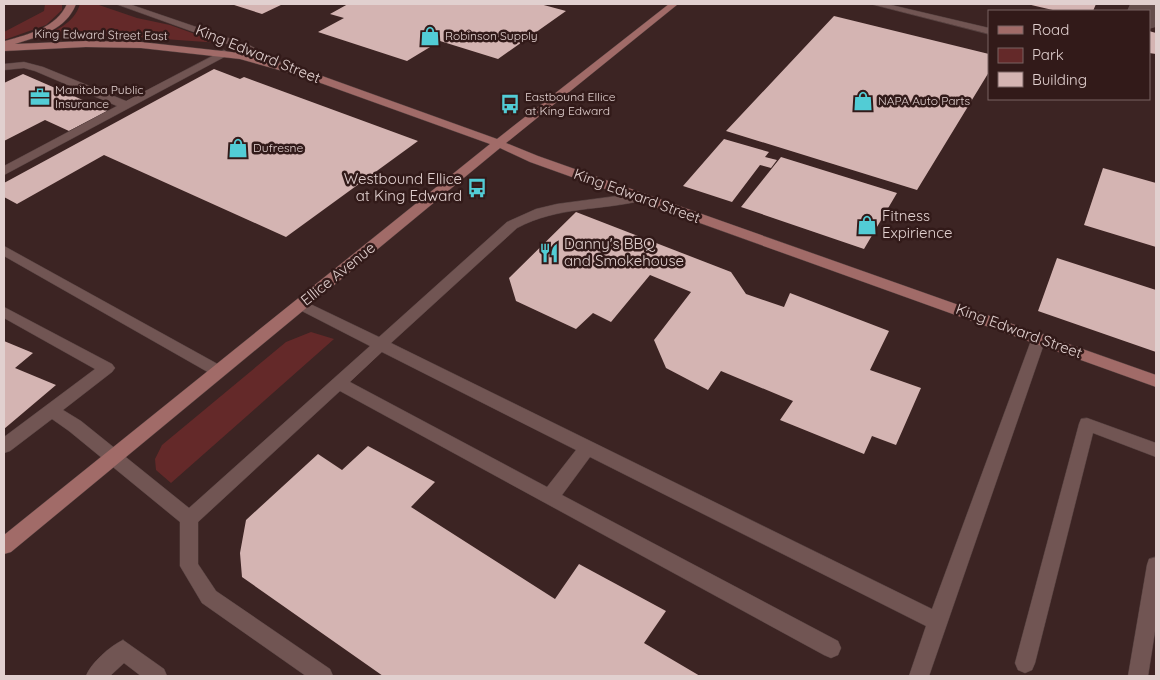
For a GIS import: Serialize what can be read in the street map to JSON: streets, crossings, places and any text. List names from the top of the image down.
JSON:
{
  "streets": {
    "main road": ["King Edward Street East", "King Edward Street", "Ellice Avenue"]
  },
  "crossings": [
    ["King Edward Street East", "King Edward Street"],
    ["King Edward Street", "Ellice Avenue"]
  ],
  "places": {
    "shop": [
      "Robinson Supply",
      "NAPA Auto Parts",
      "Dufresne",
      "Fitness Expirience"
    ],
    "office": ["Manitoba Public Insurance"],
    "bus stop": ["Eastbound Ellice at King Edward", "Westbound Ellice at King Edward"],
    "restaurant": ["Danny's BBQ and Smokehouse"]
  },
  "legend": ["Road", "Park", "Building"]
}
